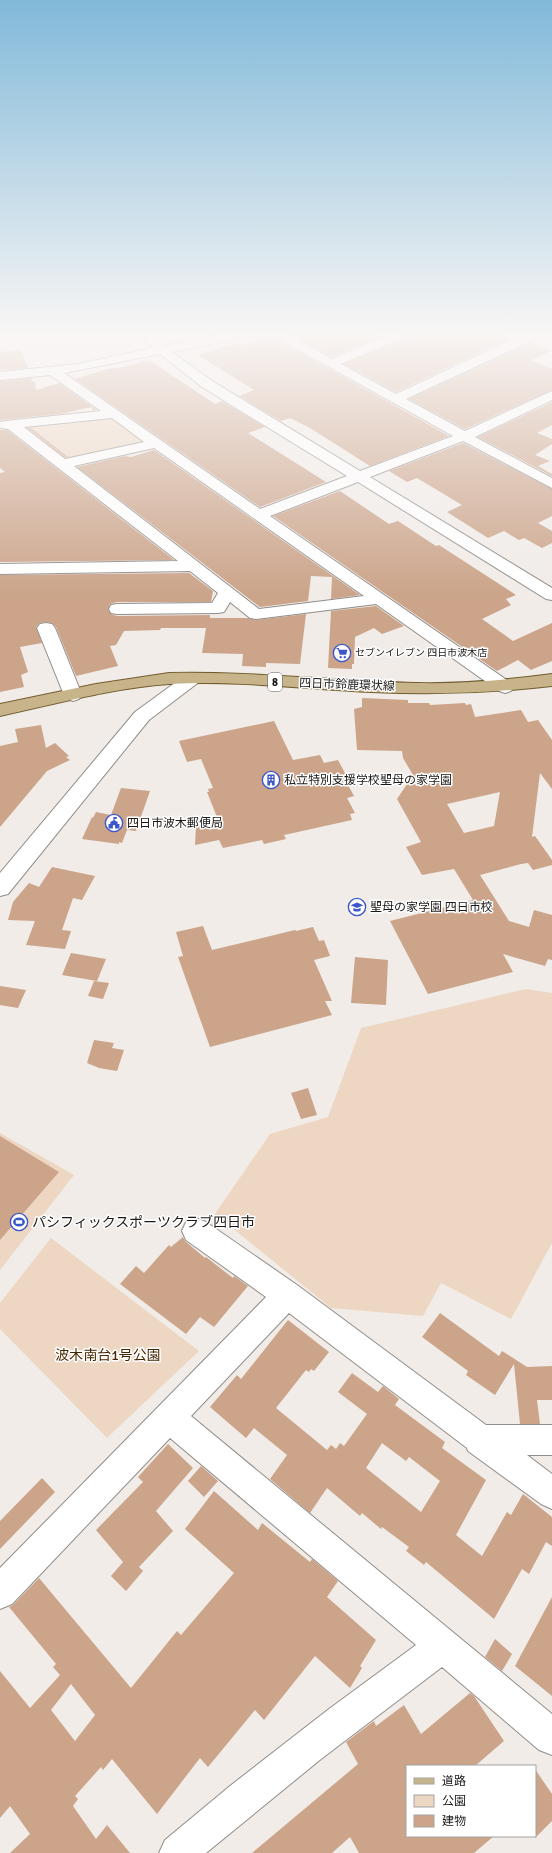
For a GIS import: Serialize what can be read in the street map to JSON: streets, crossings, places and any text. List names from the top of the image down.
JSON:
{
  "streets": {
    "main road": ["8", "四日市鈴鹿環状線"]
  },
  "parks": ["波木南台1号公園"],
  "places": {
    "supermarket": ["セブンイレブン 四日市波木店"],
    "building": ["私立特別支援学校聖母の家学園"],
    "public building": ["四日市波木郵便局"],
    "school or university": ["聖母の家学園 四日市校"],
    "sports": ["パシフィックスポーツクラブ四日市"]
  },
  "legend": ["道路", "公園", "建物"]
}
